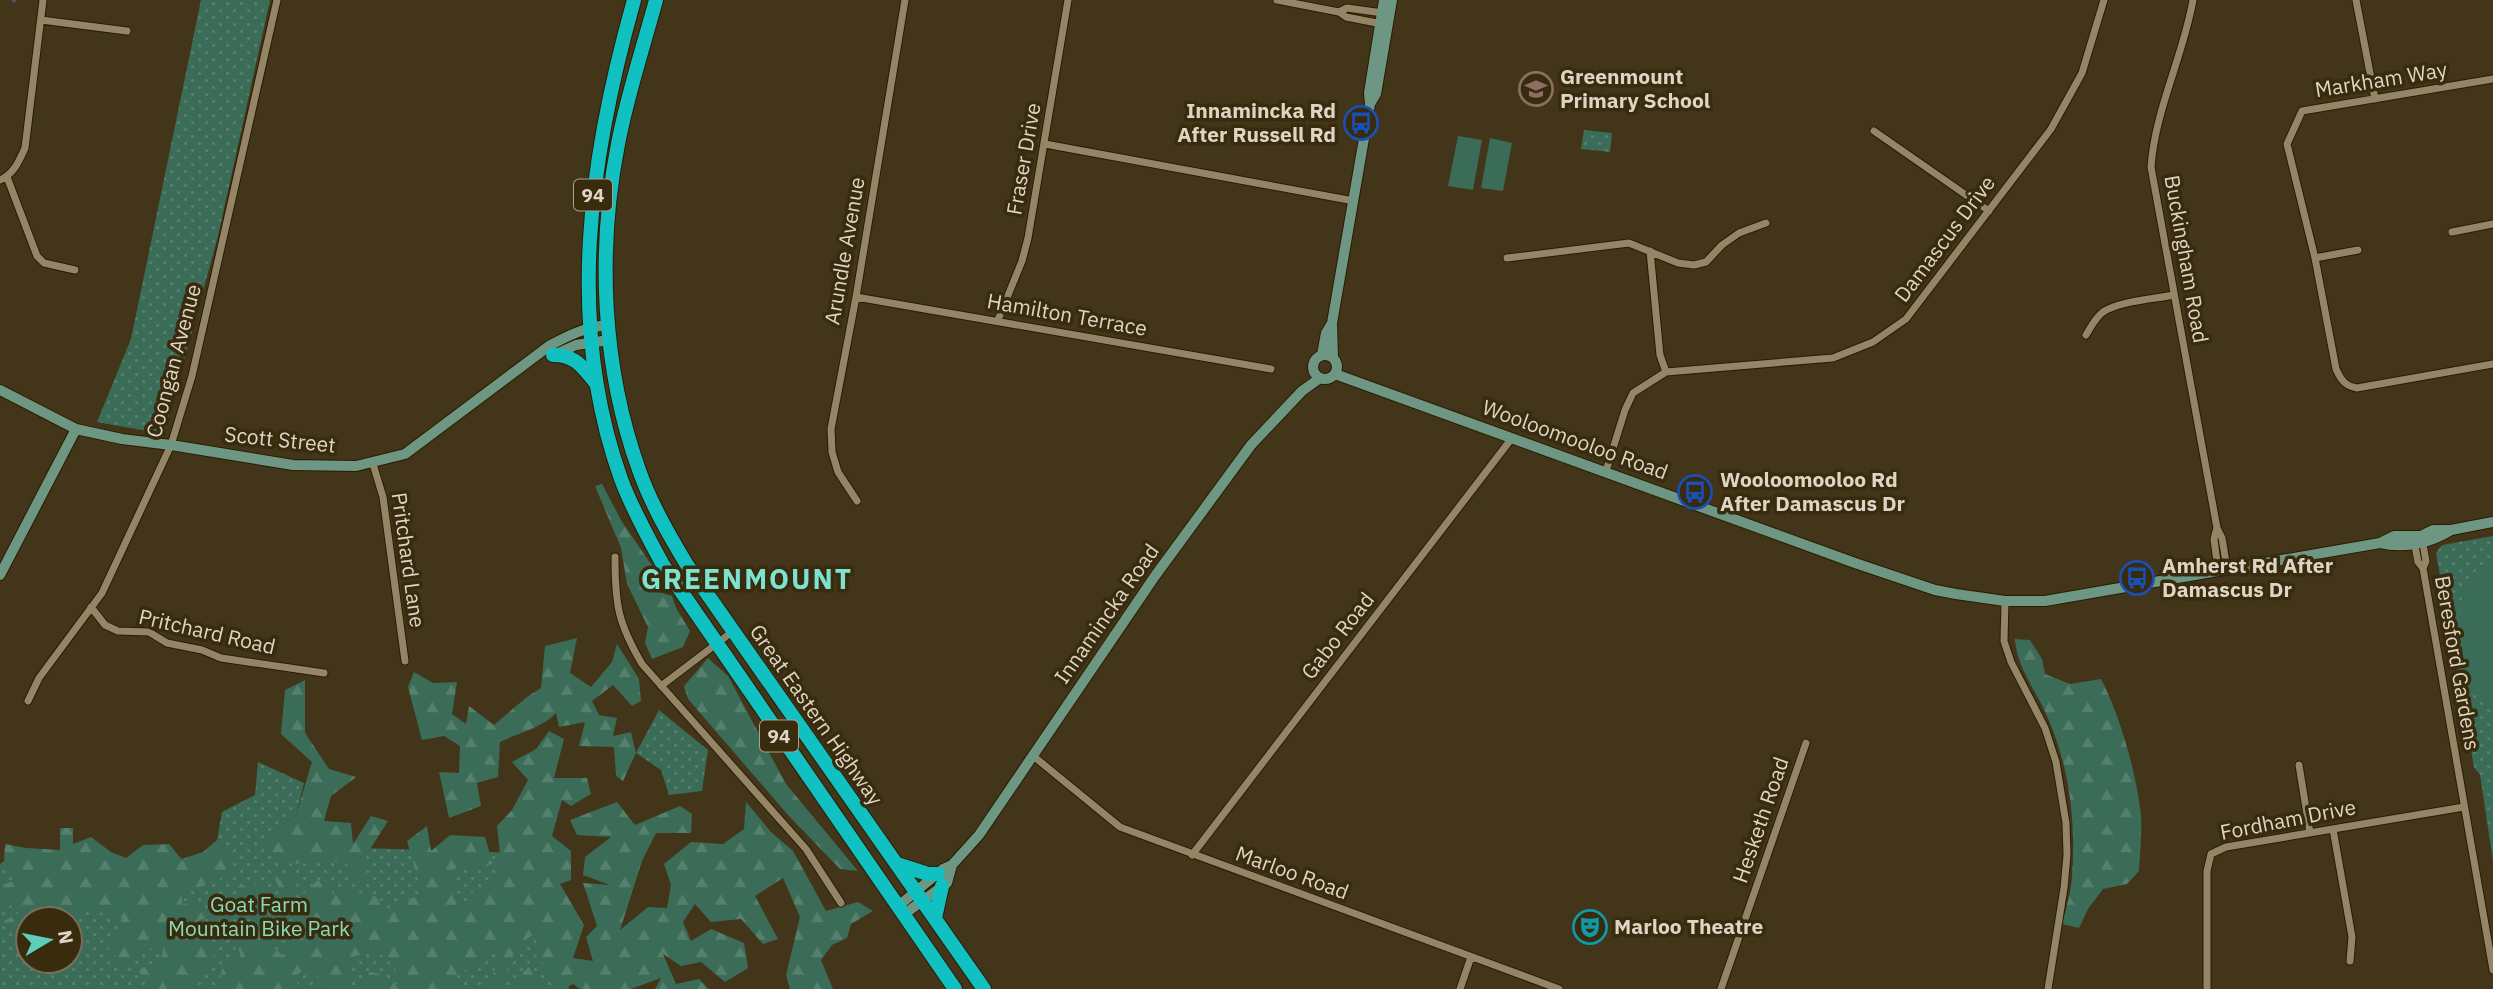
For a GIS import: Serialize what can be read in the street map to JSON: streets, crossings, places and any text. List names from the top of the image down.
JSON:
{
  "streets": {
    "highway": ["94", "Great Eastern Highway"],
    "main road": ["Scott Street", "Wooloomooloo Road", "Innamincka Road"],
    "street": [
      "Markham Way",
      "Fraser Drive",
      "Damascus Drive",
      "Arundle Avenue",
      "Buckingham Road",
      "Hamilton Terrace",
      "Coongan Avenue",
      "Pritchard Lane",
      "Pritchard Road",
      "Gabo Road",
      "Beresford Gardens",
      "Hesketh Road",
      "Fordham Drive",
      "Marloo Road"
    ]
  },
  "crossings": [
    ["Fraser Drive", "Hamilton Terrace"],
    ["Damascus Drive", "Wooloomooloo Road"],
    ["Arundle Avenue", "Hamilton Terrace"],
    ["Buckingham Road", "Wooloomooloo Road"],
    ["Coongan Avenue", "Scott Street"],
    ["Coongan Avenue", "Pritchard Road"],
    ["Scott Street", "Pritchard Lane"],
    ["Scott Street", "Great Eastern Highway"],
    ["Wooloomooloo Road", "Innamincka Road"],
    ["Wooloomooloo Road", "Gabo Road"],
    ["Wooloomooloo Road", "Beresford Gardens"],
    ["Innamincka Road", "Marloo Road"],
    ["Gabo Road", "Marloo Road"],
    ["Beresford Gardens", "Fordham Drive"]
  ],
  "districts": ["GREENMOUNT"],
  "parks": ["Goat Farm Mountain Bike Park"],
  "places": {
    "school or university": ["Greenmount Primary School"],
    "bus stop": ["Innamincka Rd After Russell Rd", "Wooloomooloo Rd After Damascus Dr", "Amherst Rd After Damascus Dr"],
    "theatre": ["Marloo Theatre"]
  },
  "north": "right"
}
